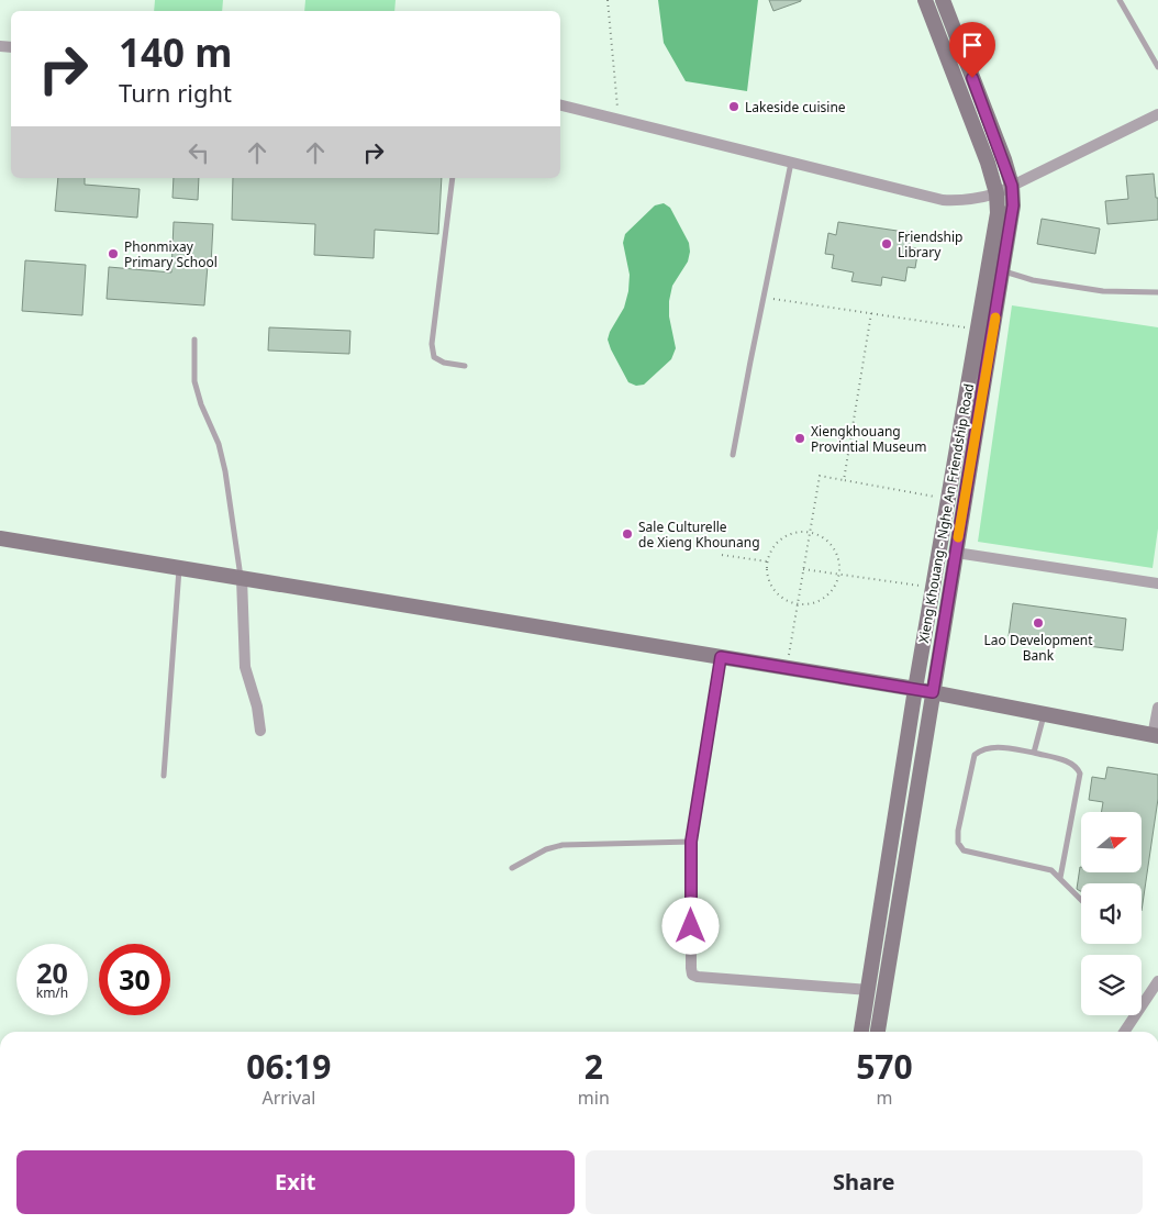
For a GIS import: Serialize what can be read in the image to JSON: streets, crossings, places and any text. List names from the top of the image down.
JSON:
{
  "streets": {
    "street": ["Xieng Khouang - Nghe An Friendship Road"]
  },
  "places": [
    "Lakeside cuisine",
    "Friendship Library",
    "Phonmixay Primary School",
    "Xiengkhouang Provintial Museum",
    "Sale Culturelle de Xieng Khounang",
    "Lao Development Bank"
  ],
  "north": "right",
  "page": {
    "turn": ["140 m", "Turn right"],
    "speed": "20 km/h",
    "limit": "30",
    "eta": [
      "06:19",
      "Arrival",
      "2",
      "min",
      "570",
      "m"
    ],
    "buttons": ["Exit", "Share"]
  }
}
